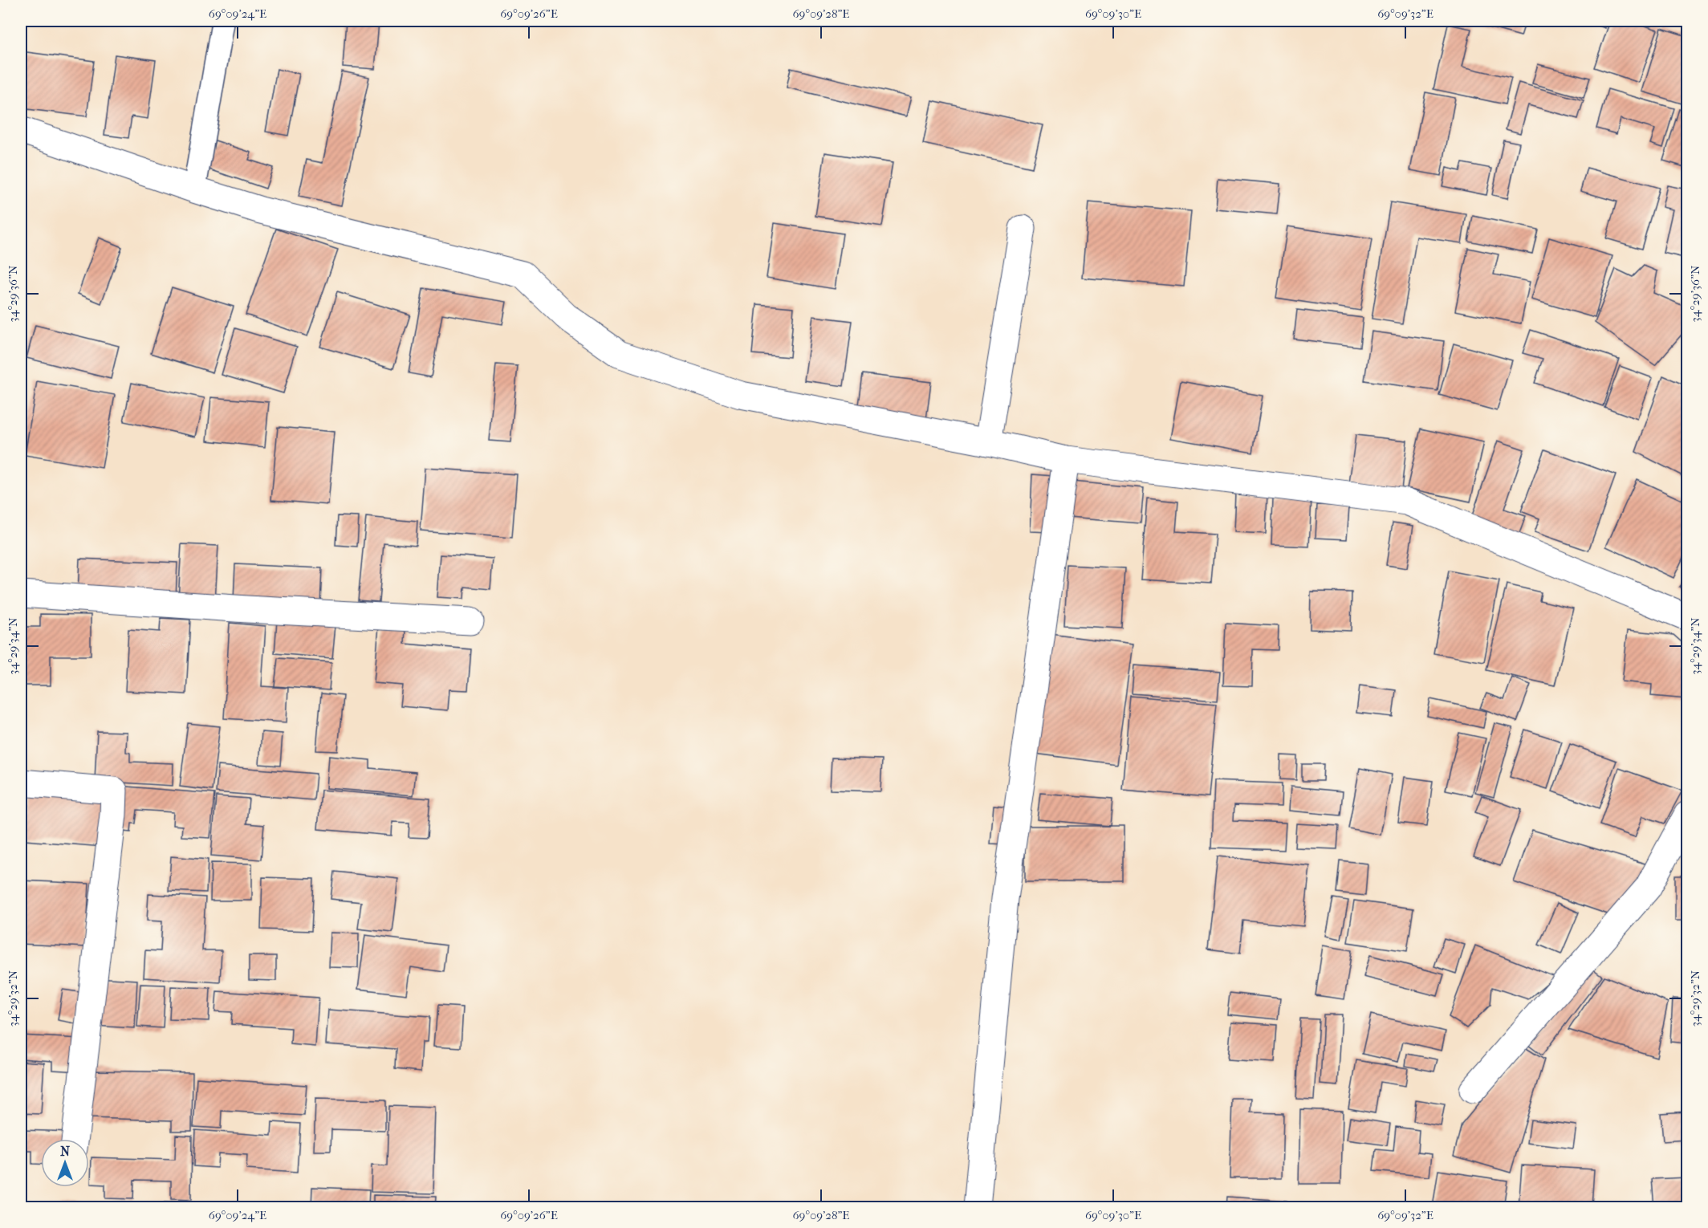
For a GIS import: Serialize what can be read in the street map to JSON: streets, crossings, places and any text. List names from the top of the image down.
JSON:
{
  "north": "top",
  "coordinates": [
    "69°09'24\"E",
    "69°09'26\"E",
    "69°09'28\"E",
    "69°09'30\"E",
    "69°09'32\"E",
    "34°29'36\"N",
    "34°29'34\"N",
    "34°29'32\"N"
  ]
}
